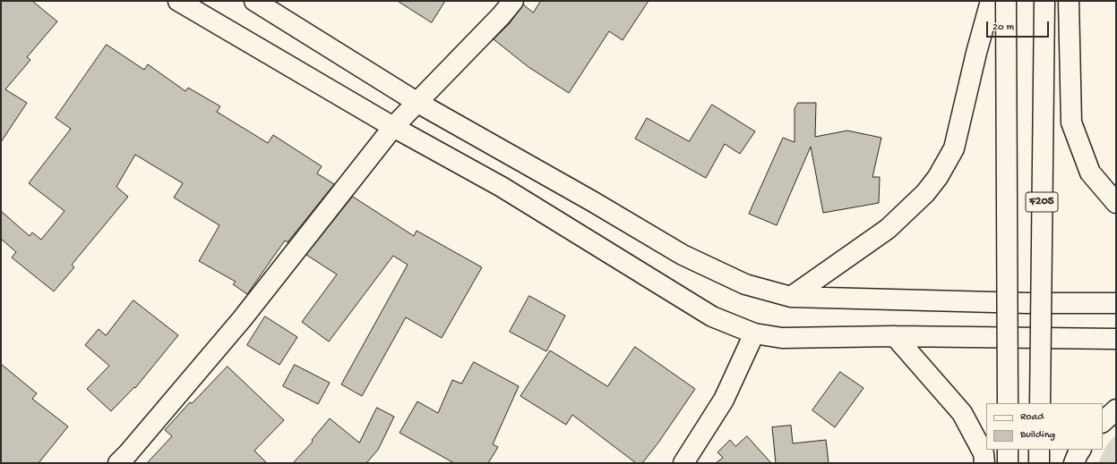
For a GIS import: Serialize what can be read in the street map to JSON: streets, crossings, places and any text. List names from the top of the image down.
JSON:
{
  "streets": {
    "main road": ["F205"]
  },
  "legend": ["Road", "Building"],
  "scale_bar": "20 m"
}
